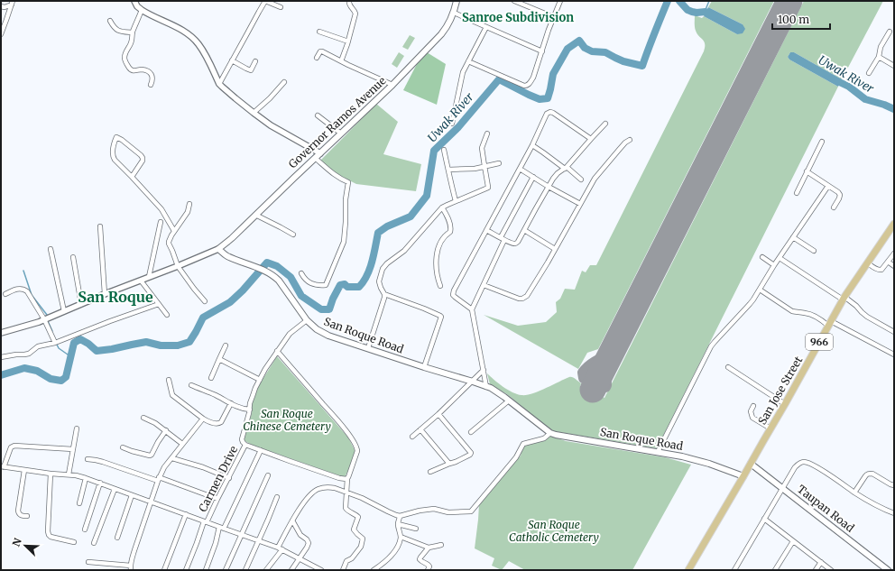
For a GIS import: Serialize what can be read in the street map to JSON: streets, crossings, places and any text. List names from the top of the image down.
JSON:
{
  "streets": {
    "main road": [
      "Governor Ramos Avenue",
      "San Roque Road",
      "966",
      "San Jose Street",
      "Taupan Road"
    ],
    "street": ["Carmen Drive"]
  },
  "crossings": [
    ["Governor Ramos Avenue", "San Roque Road"],
    ["San Roque Road", "San Jose Street"],
    ["San Jose Street", "Taupan Road"]
  ],
  "districts": ["Sanroe Subdivision", "San Roque"],
  "water": ["Uwak River"],
  "parks": ["San Roque Chinese Cemetery", "San Roque Catholic Cemetery"],
  "scale_bar": "100 m",
  "north": "top left"
}
